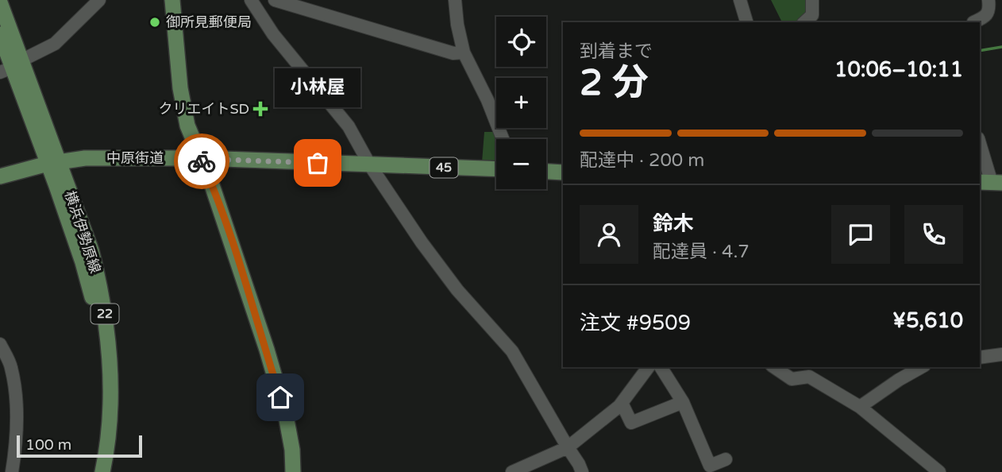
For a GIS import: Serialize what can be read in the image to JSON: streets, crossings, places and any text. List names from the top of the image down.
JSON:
{
  "streets": {
    "main road": [
      "中原街道",
      "45",
      "横浜伊勢原線",
      "22"
    ]
  },
  "crossings": [
    ["中原街道", "横浜伊勢原線"]
  ],
  "places": {
    "other": ["御所見郵便局", "小林屋"],
    "health": ["クリエイトSD"]
  },
  "scale_bar": "100 m",
  "page": {
    "map_buttons": ["+", "−"],
    "heading": ["2 分", "到着まで", "10:06–10:11"],
    "panel": [
      "鈴木",
      "配達員 · 4.7",
      "注文 #9509",
      "¥5,610"
    ],
    "bubble": "小林屋",
    "bar": "配達中 · 200 m",
    "scale": "100 m"
  }
}
